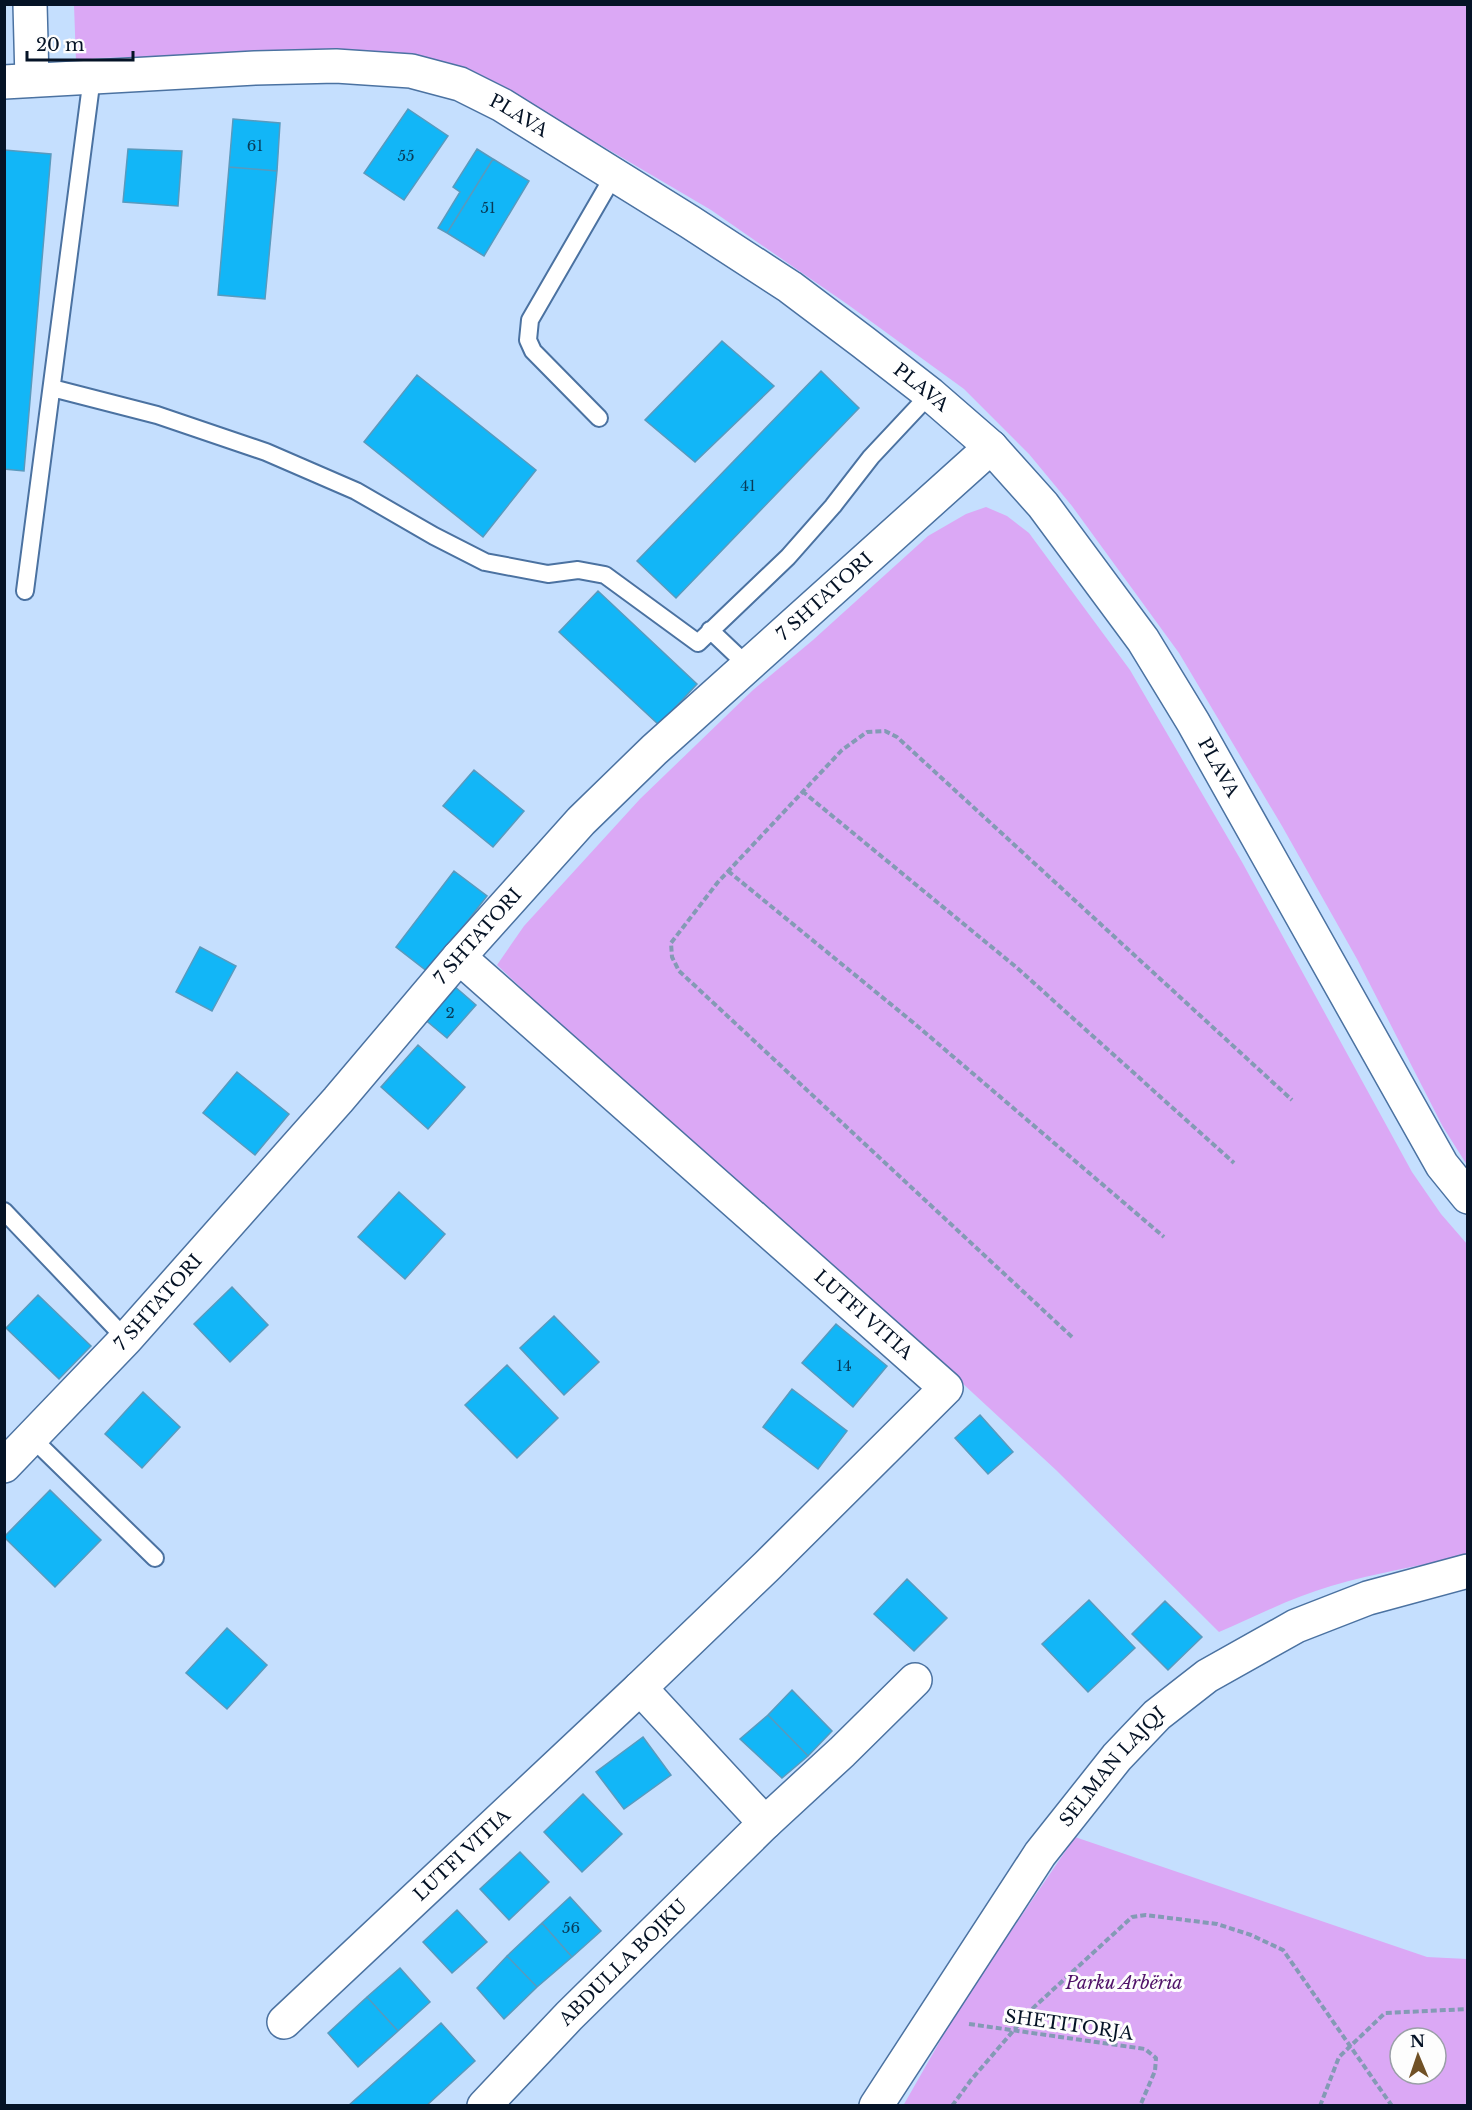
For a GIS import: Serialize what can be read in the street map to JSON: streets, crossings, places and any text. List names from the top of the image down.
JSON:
{
  "streets": {
    "street": [
      "PLAVA",
      "7 SHTATORI",
      "LUTFI VITIA",
      "SELMAN LAJQI",
      "ABDULLA BOJKU"
    ],
    "path": ["SHETITORJA"]
  },
  "crossings": [
    ["PLAVA", "7 SHTATORI"],
    ["7 SHTATORI", "LUTFI VITIA"]
  ],
  "parks": ["Parku Arbëria"],
  "house_numbers": [
    "61",
    "55",
    "51",
    "41",
    "2",
    "14",
    "56"
  ],
  "scale_bar": "20 m",
  "north": "top"
}
